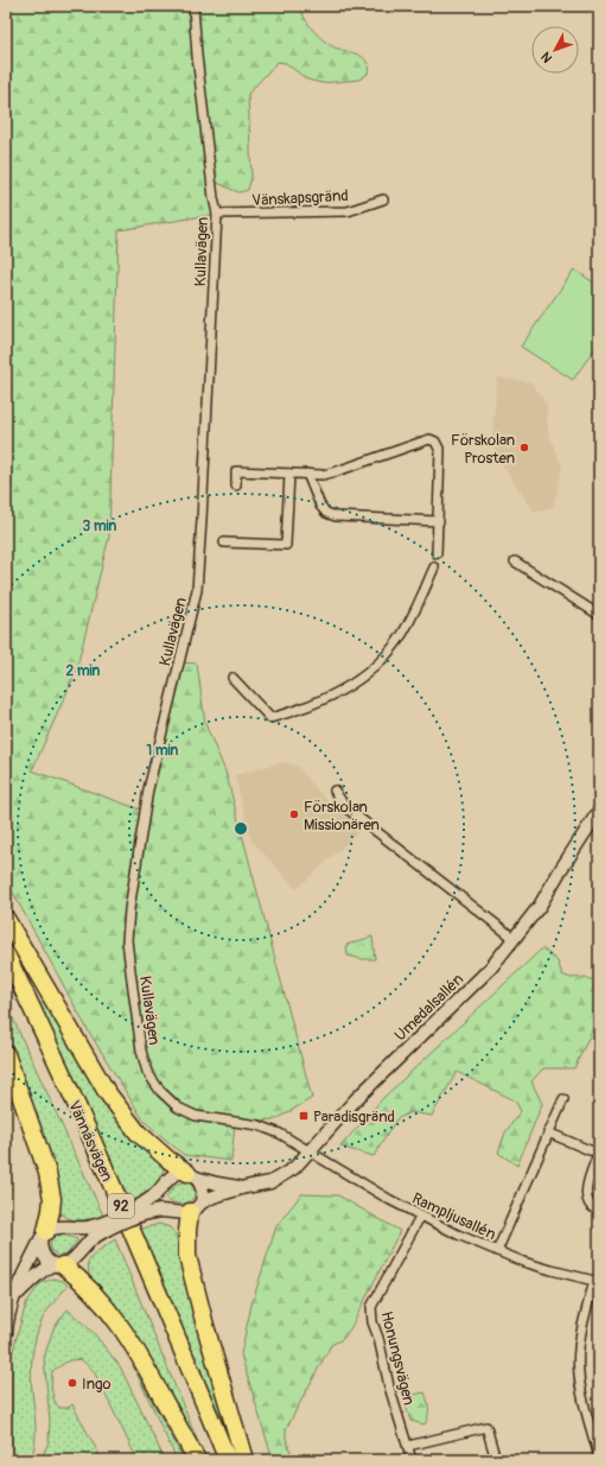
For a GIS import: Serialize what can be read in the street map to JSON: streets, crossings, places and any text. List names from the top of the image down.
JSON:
{
  "streets": {
    "highway": ["Vännäsvägen", "92"],
    "street": [
      "Vänskapsgränd",
      "Kullavägen",
      "Umedalsallén",
      "Rampljusallén",
      "Honungsvägen"
    ]
  },
  "crossings": [
    ["Vänskapsgränd", "Kullavägen"],
    ["Kullavägen", "Umedalsallén"],
    ["Kullavägen", "Rampljusallén"],
    ["Umedalsallén", "Rampljusallén"],
    ["Rampljusallén", "Honungsvägen"]
  ],
  "places": {
    "other": ["Förskolan Prosten", "Förskolan Missionären", "Ingo"],
    "transit": ["Paradisgränd"]
  },
  "north": "bottom left",
  "rings": ["3 min", "2 min", "1 min"]
}
